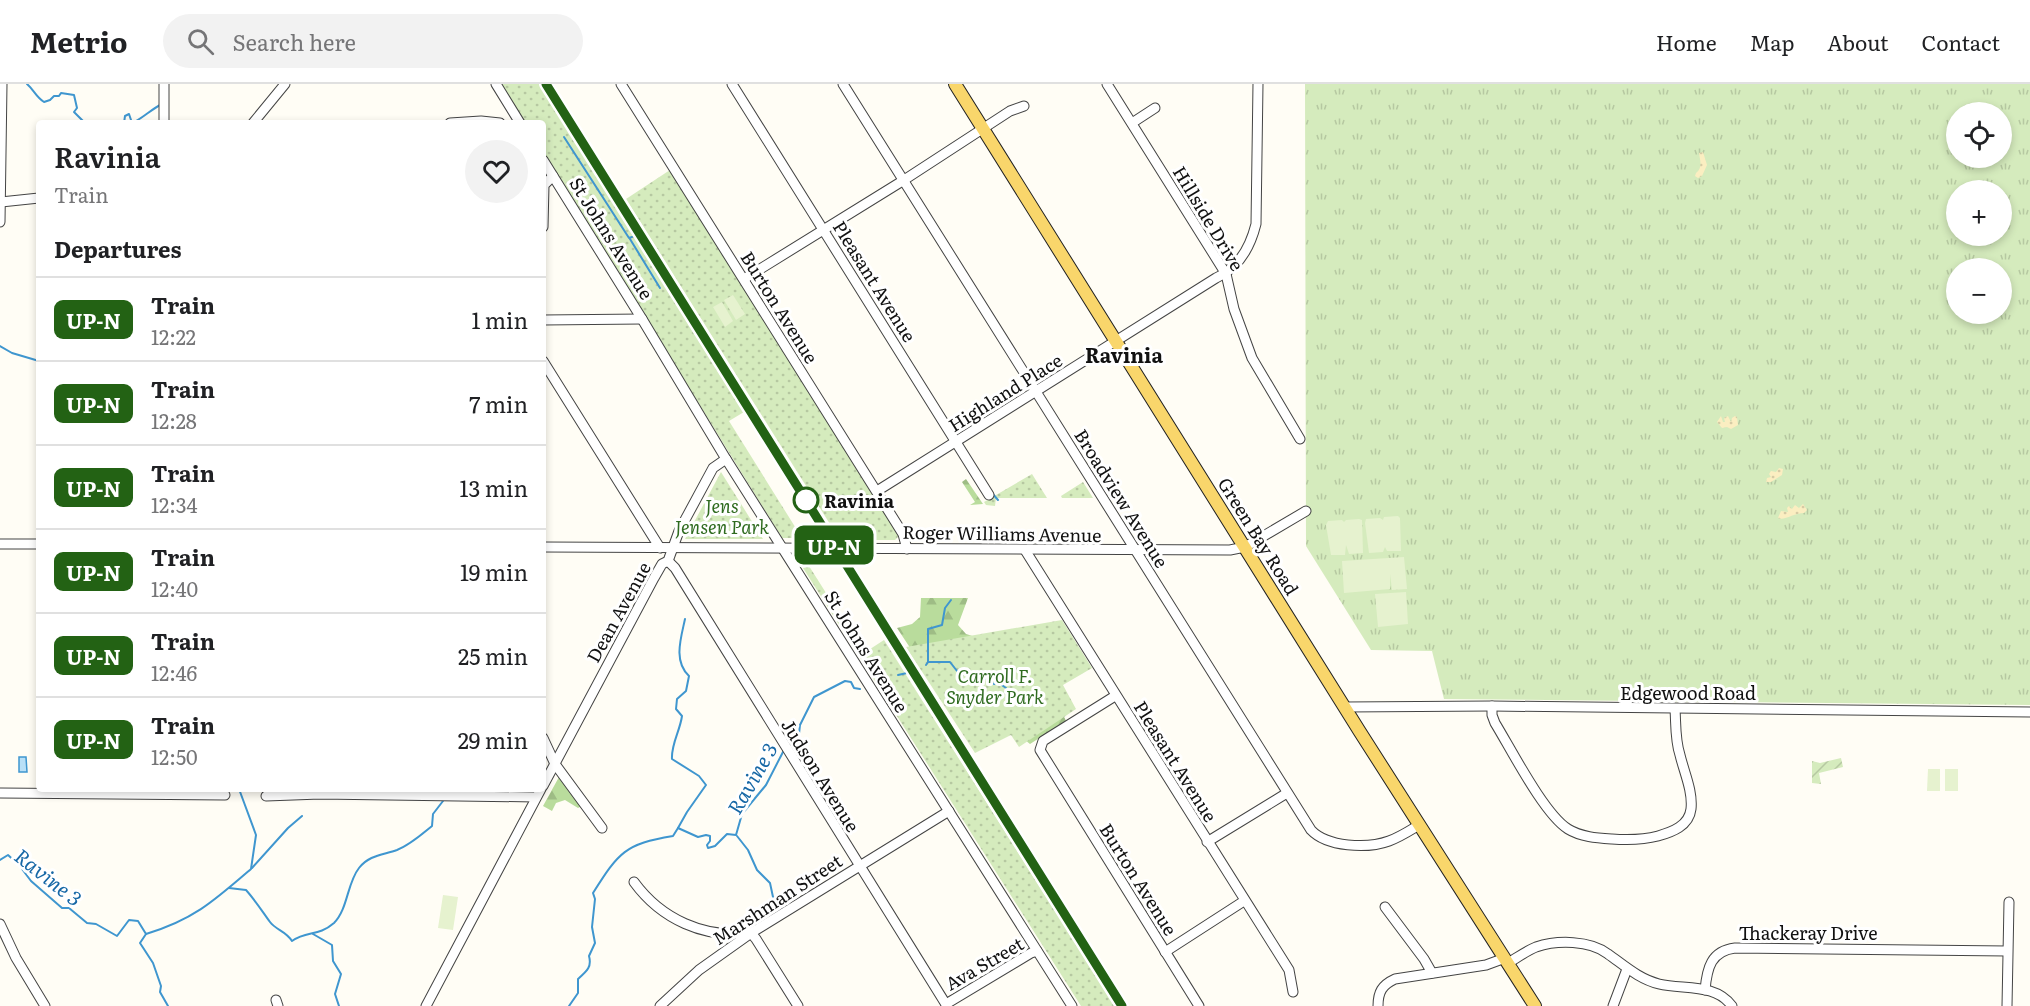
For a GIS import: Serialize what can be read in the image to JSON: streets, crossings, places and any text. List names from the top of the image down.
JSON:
{
  "streets": {
    "main road": ["Green Bay Road"],
    "street": [
      "Hillside Drive",
      "St Johns Avenue",
      "Pleasant Avenue",
      "Burton Avenue",
      "Highland Place",
      "Broadview Avenue",
      "Roger Williams Avenue",
      "Dean Avenue",
      "Edgewood Road",
      "Judson Avenue",
      "Marshman Street",
      "Thackeray Drive",
      "Ava Street"
    ]
  },
  "crossings": [
    ["Hillside Drive", "Highland Place"],
    ["St Johns Avenue", "Roger Williams Avenue"],
    ["St Johns Avenue", "Dean Avenue"],
    ["St Johns Avenue", "Marshman Street"],
    ["St Johns Avenue", "Ava Street"],
    ["Pleasant Avenue", "Burton Avenue"],
    ["Pleasant Avenue", "Highland Place"],
    ["Pleasant Avenue", "Roger Williams Avenue"],
    ["Burton Avenue", "Highland Place"],
    ["Burton Avenue", "Roger Williams Avenue"],
    ["Highland Place", "Broadview Avenue"],
    ["Highland Place", "Green Bay Road"],
    ["Broadview Avenue", "Roger Williams Avenue"],
    ["Broadview Avenue", "Green Bay Road"],
    ["Roger Williams Avenue", "Green Bay Road"],
    ["Roger Williams Avenue", "Dean Avenue"],
    ["Green Bay Road", "Edgewood Road"],
    ["Dean Avenue", "Judson Avenue"],
    ["Judson Avenue", "Marshman Street"],
    ["Judson Avenue", "Ava Street"]
  ],
  "districts": ["Ravinia"],
  "water": ["Ravine 3"],
  "parks": ["Jens Jensen Park", "Carroll F. Snyder Park"],
  "places": ["Ravinia"],
  "page": {
    "header": "Metrio",
    "search": "Search here",
    "nav": [
      "Home",
      "Map",
      "About",
      "Contact"
    ],
    "on_map": "UP-N",
    "map_buttons": ["+", "−"],
    "heading": [
      ["Ravinia", "Train"],
      "Departures"
    ],
    "list": [
      {
        "mark": "UP-N",
        "name": "Train",
        "note": "12:22",
        "value": "1 min"
      },
      {
        "mark": "UP-N",
        "name": "Train",
        "note": "12:28",
        "value": "7 min"
      },
      {
        "mark": "UP-N",
        "name": "Train",
        "note": "12:34",
        "value": "13 min"
      },
      {
        "mark": "UP-N",
        "name": "Train",
        "note": "12:40",
        "value": "19 min"
      },
      {
        "mark": "UP-N",
        "name": "Train",
        "note": "12:46",
        "value": "25 min"
      },
      {
        "mark": "UP-N",
        "name": "Train",
        "note": "12:50",
        "value": "29 min"
      }
    ]
  }
}
